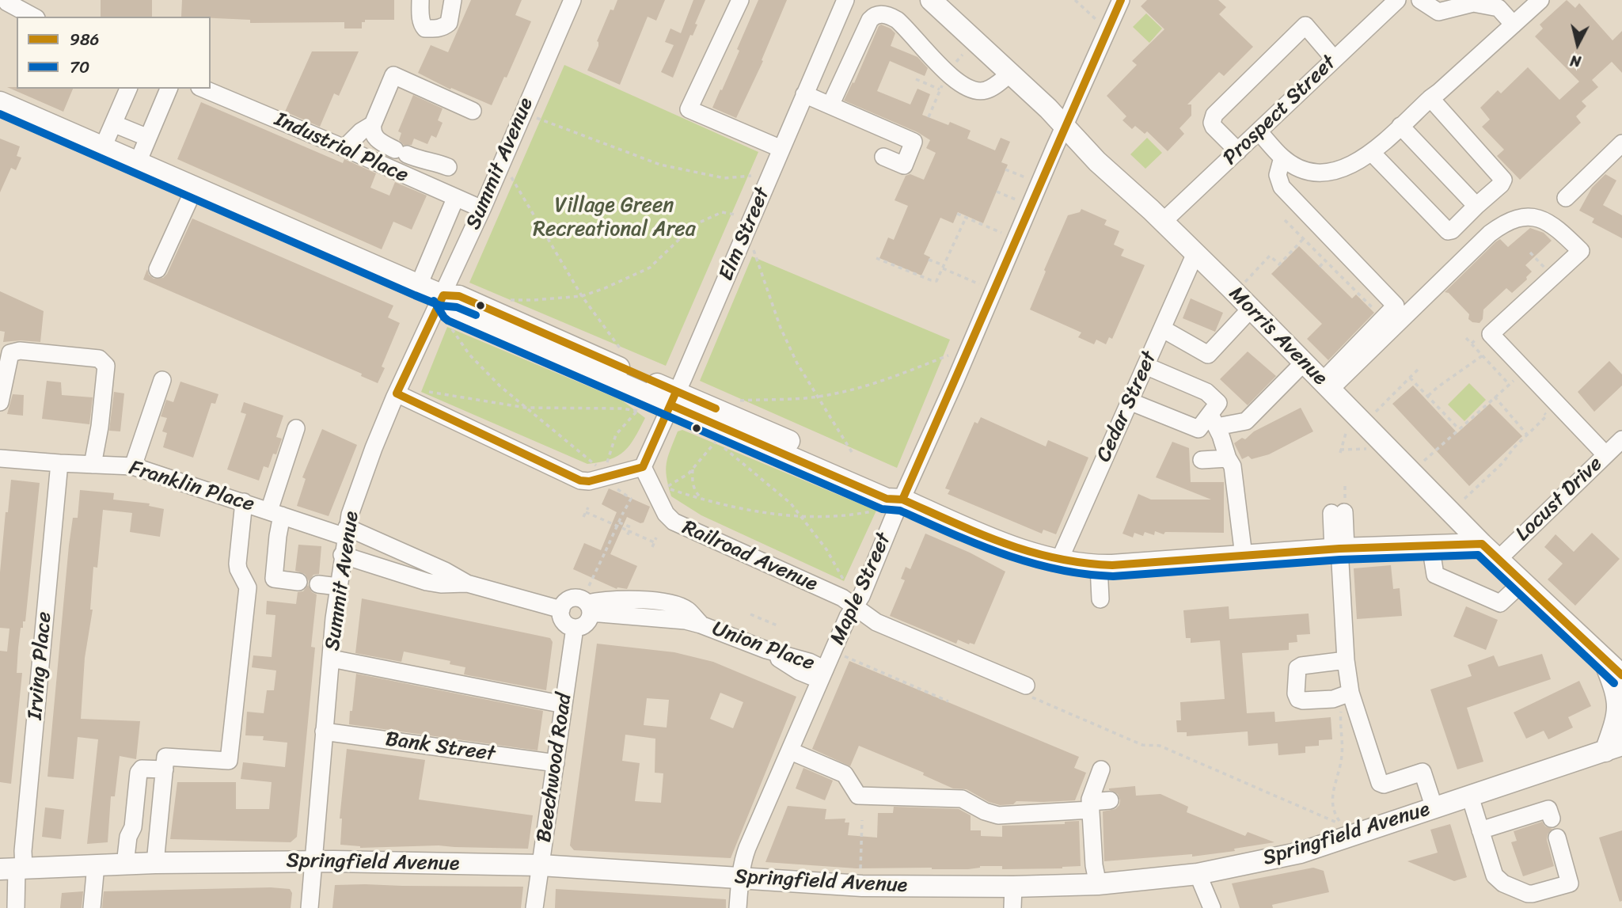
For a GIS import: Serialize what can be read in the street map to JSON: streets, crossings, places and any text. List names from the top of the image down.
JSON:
{
  "streets": {
    "main road": ["Morris Avenue", "Springfield Avenue"],
    "street": [
      "Prospect Street",
      "Industrial Place",
      "Summit Avenue",
      "Elm Street",
      "Cedar Street",
      "Franklin Place",
      "Locust Drive",
      "Railroad Avenue",
      "Maple Street",
      "Union Place",
      "Irving Place",
      "Bank Street",
      "Beechwood Road"
    ]
  },
  "crossings": [
    ["Prospect Street", "Morris Avenue"],
    ["Industrial Place", "Summit Avenue"],
    ["Summit Avenue", "Franklin Place"],
    ["Summit Avenue", "Bank Street"],
    ["Summit Avenue", "Springfield Avenue"],
    ["Elm Street", "Railroad Avenue"],
    ["Morris Avenue", "Cedar Street"],
    ["Morris Avenue", "Locust Drive"],
    ["Morris Avenue", "Maple Street"],
    ["Franklin Place", "Irving Place"],
    ["Railroad Avenue", "Maple Street"],
    ["Maple Street", "Union Place"],
    ["Maple Street", "Springfield Avenue"],
    ["Union Place", "Beechwood Road"],
    ["Irving Place", "Springfield Avenue"],
    ["Bank Street", "Beechwood Road"],
    ["Beechwood Road", "Springfield Avenue"]
  ],
  "parks": ["Village Green Recreational Area"],
  "lines": ["transit line 986", "transit line 70"],
  "legend": ["986", "70"],
  "north": "bottom"
}
